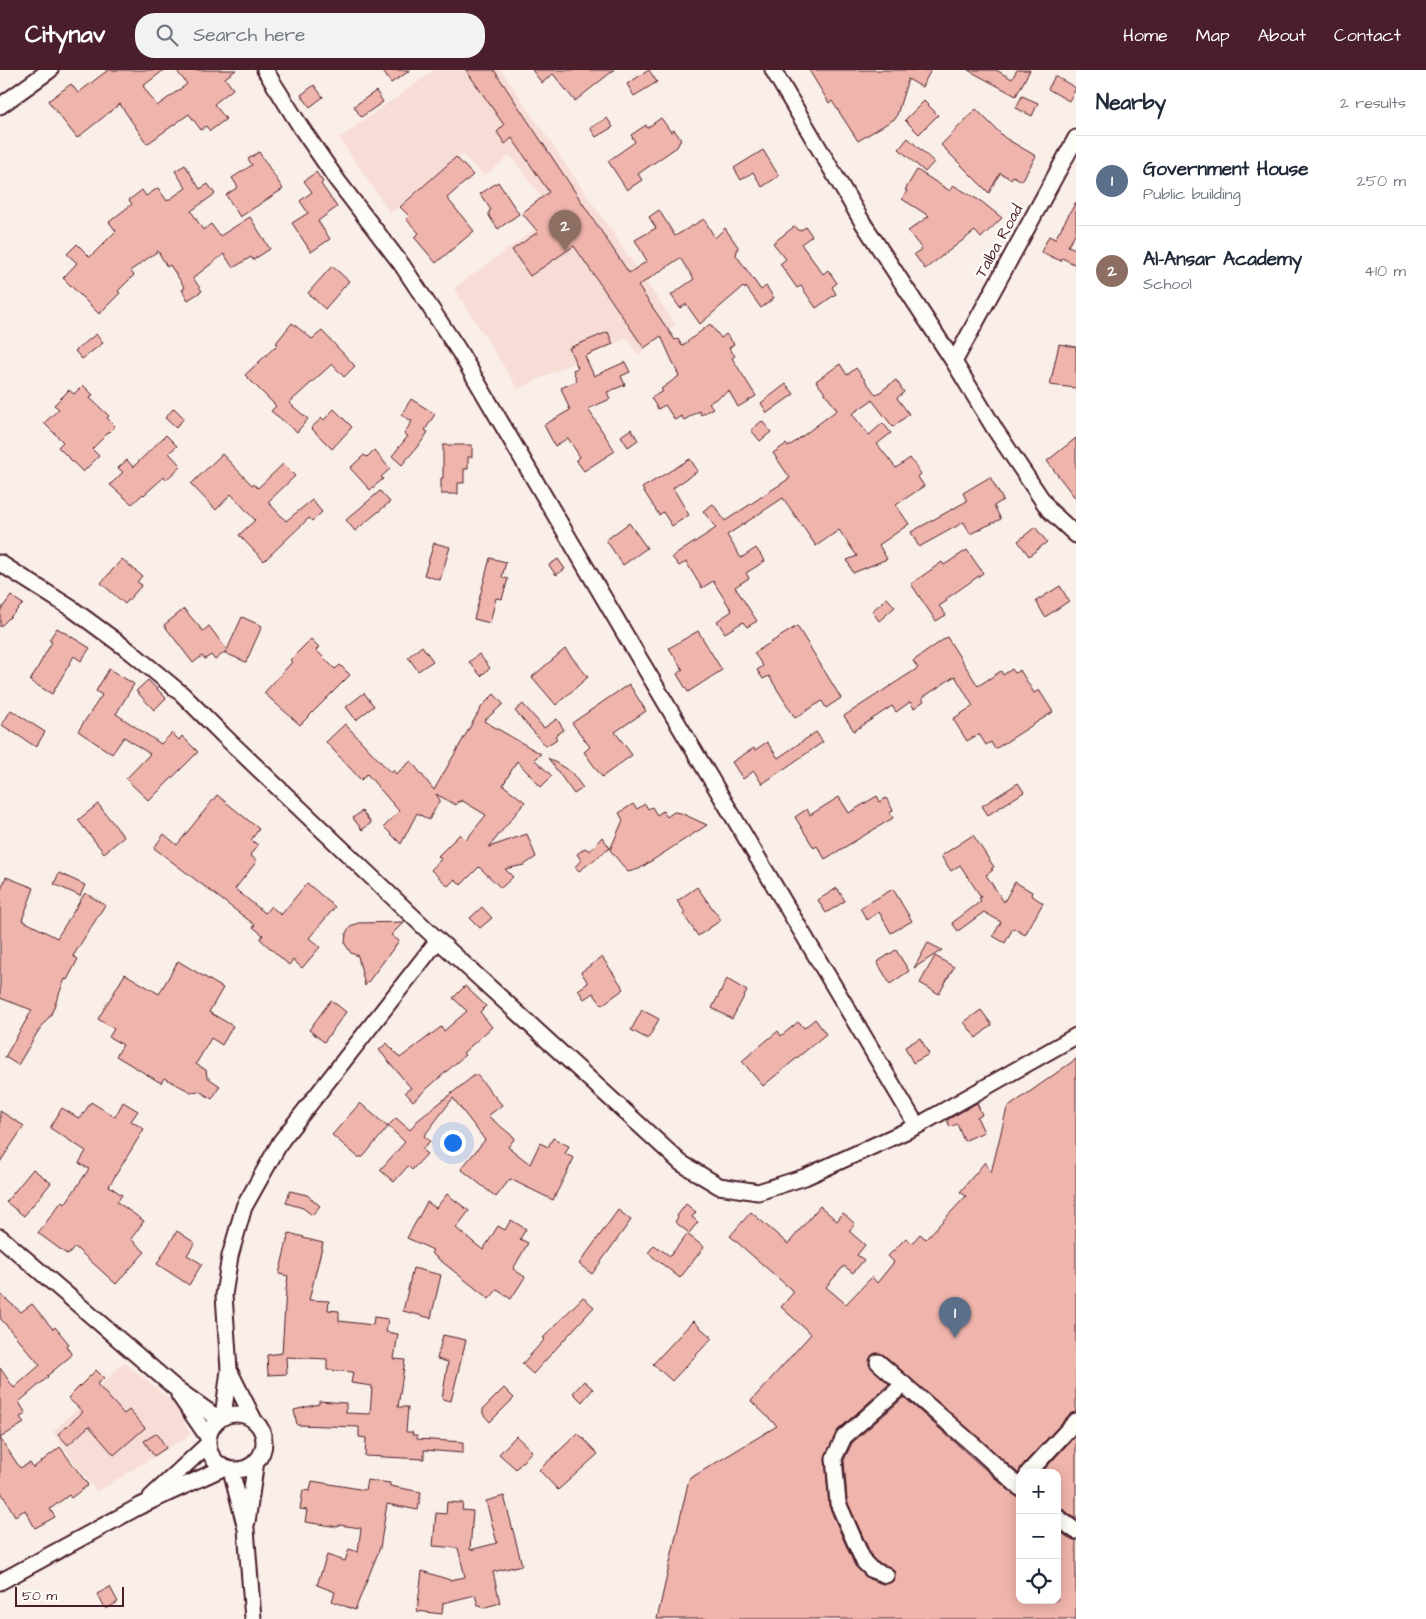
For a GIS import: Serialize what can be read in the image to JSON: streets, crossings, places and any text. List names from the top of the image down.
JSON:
{
  "streets": {
    "street": ["Talba Road"]
  },
  "scale_bar": "50 m",
  "page": {
    "header": "Citynav",
    "search": "Search here",
    "nav": [
      "Home",
      "Map",
      "About",
      "Contact"
    ],
    "heading": ["Nearby", "2 results"],
    "list": [
      {
        "mark": "1",
        "name": "Government House",
        "note": "Public building",
        "value": "250 m"
      },
      {
        "mark": "2",
        "name": "Al-Ansar Academy",
        "note": "School",
        "value": "410 m"
      }
    ],
    "pins": ["2", "1"],
    "map_buttons": ["+", "−"],
    "scale": "50 m"
  }
}
